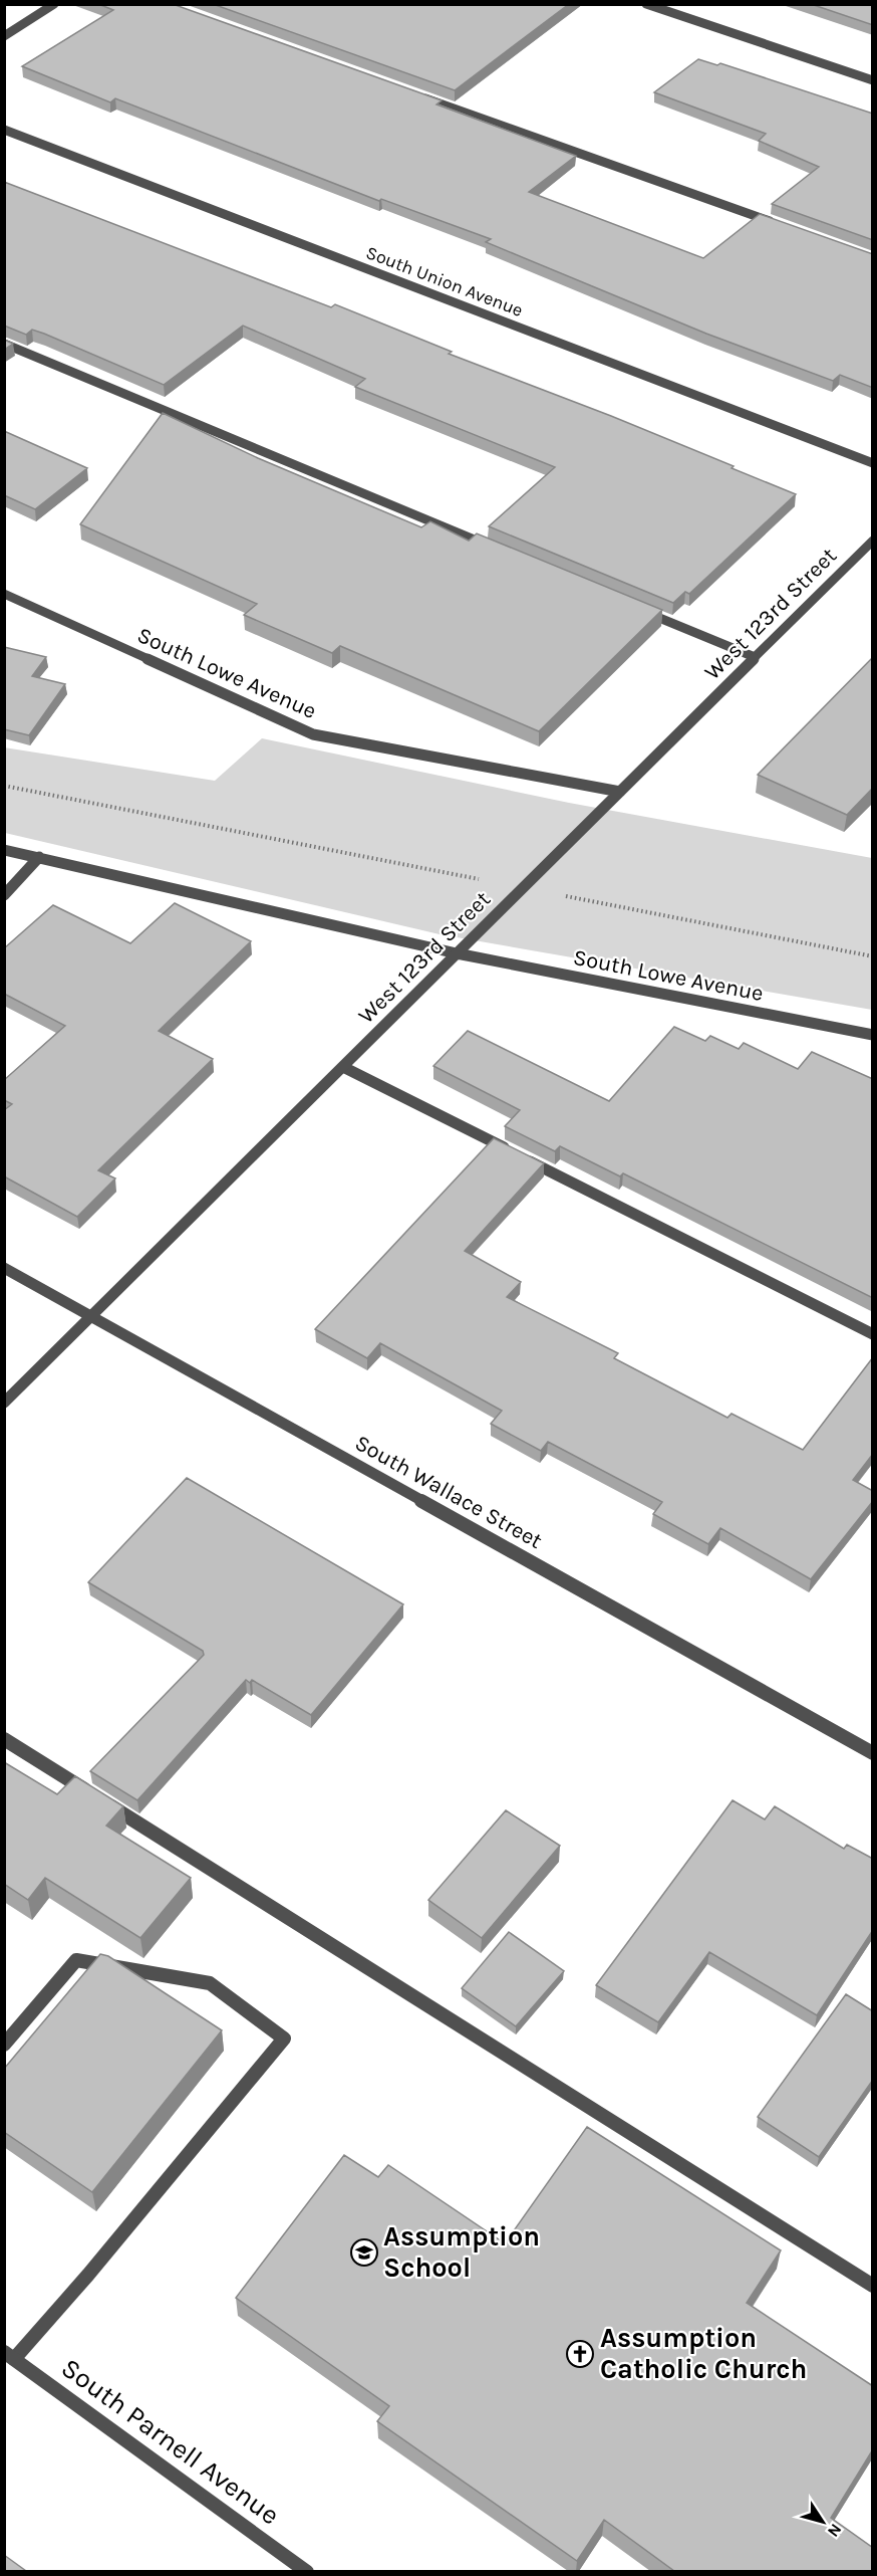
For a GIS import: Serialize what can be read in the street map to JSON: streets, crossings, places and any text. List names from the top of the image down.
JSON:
{
  "streets": {
    "street": [
      "South Union Avenue",
      "West 123rd Street",
      "South Lowe Avenue",
      "South Wallace Street",
      "South Parnell Avenue"
    ]
  },
  "crossings": [
    ["West 123rd Street", "South Lowe Avenue"],
    ["West 123rd Street", "South Wallace Street"]
  ],
  "places": {
    "school or university": ["Assumption School"],
    "church": ["Assumption Catholic Church"]
  },
  "north": "bottom right"
}
